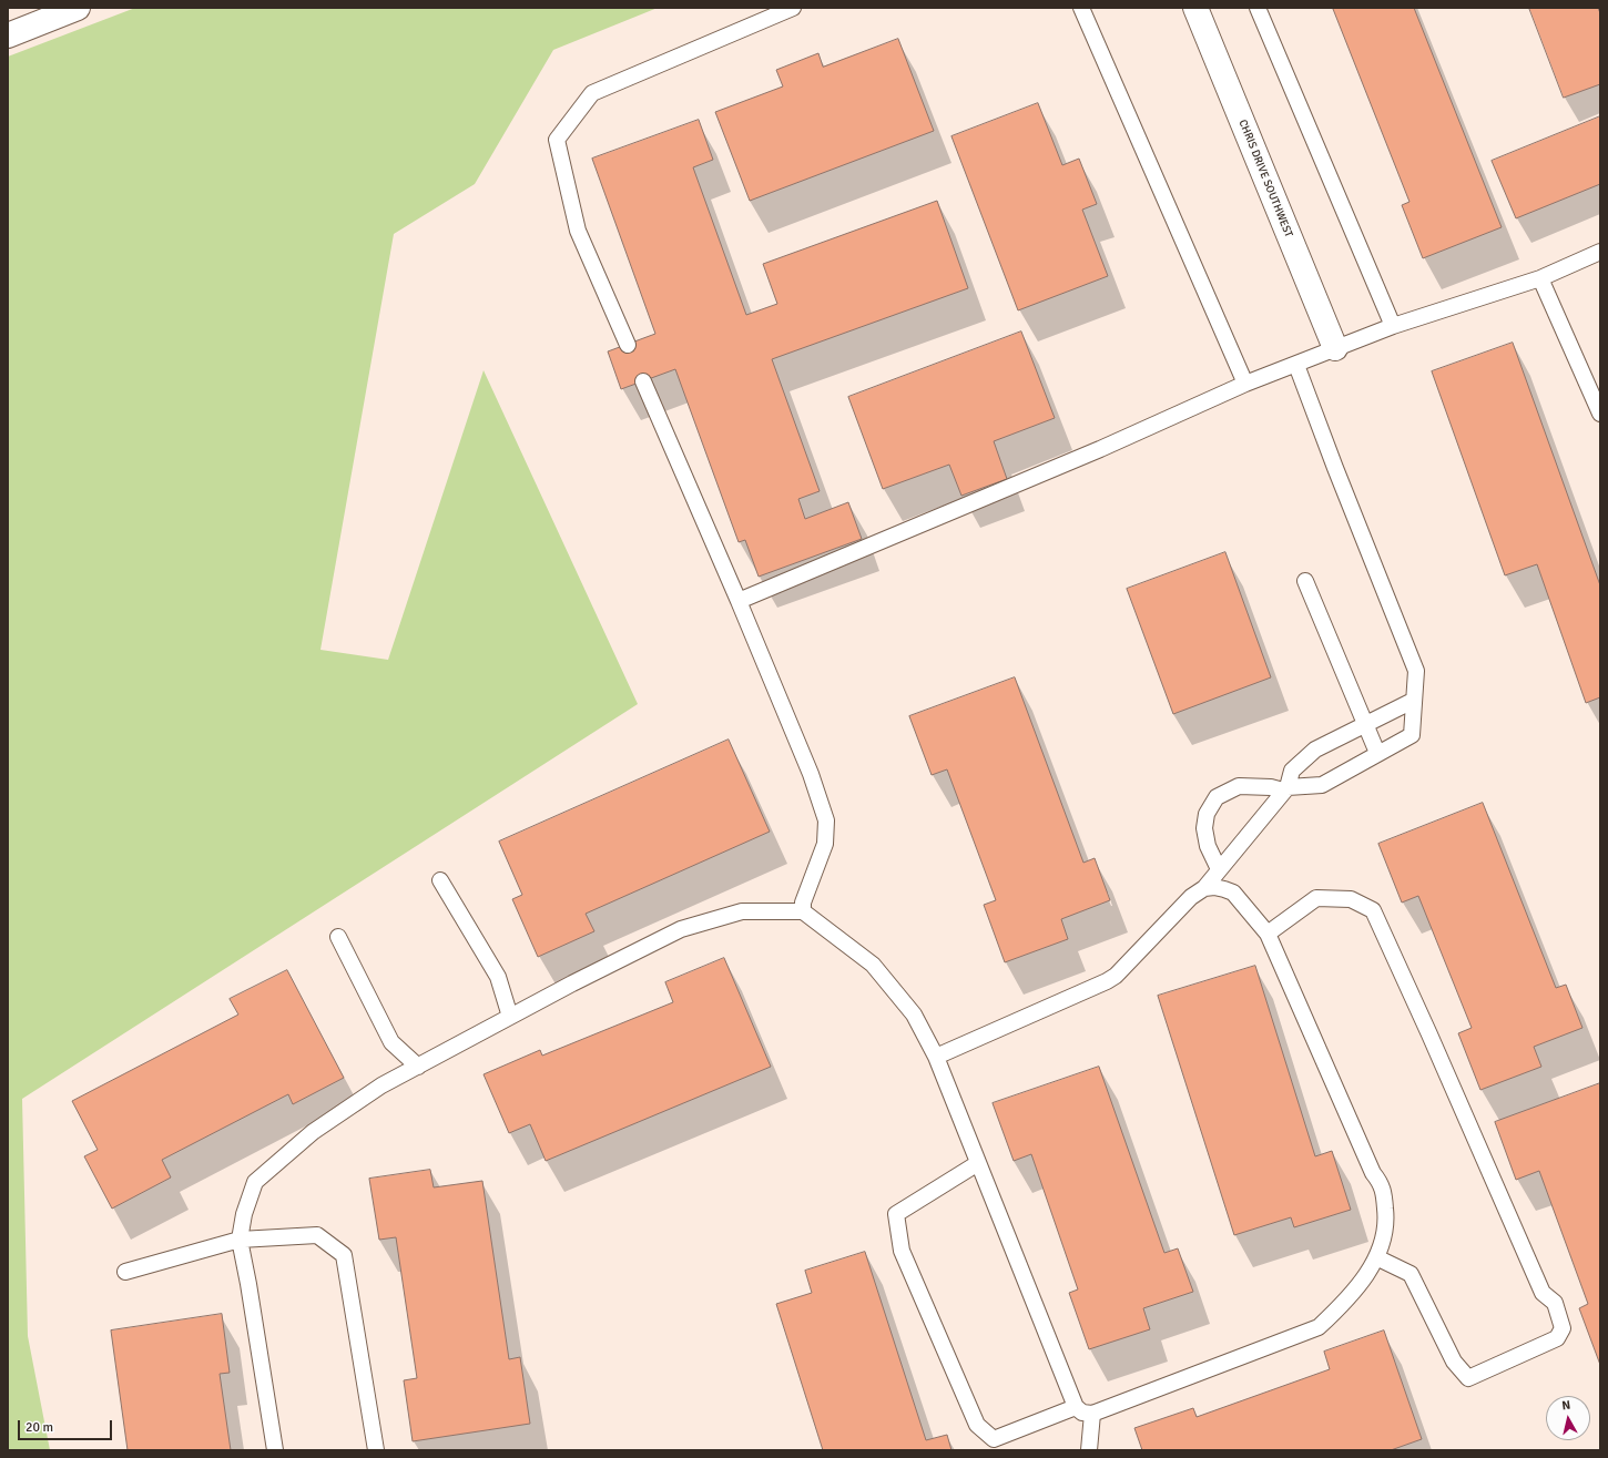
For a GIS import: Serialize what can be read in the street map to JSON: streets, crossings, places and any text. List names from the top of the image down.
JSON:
{
  "streets": {
    "street": ["CHRIS DRIVE SOUTHWEST"]
  },
  "scale_bar": "20 m",
  "north": "top"
}
